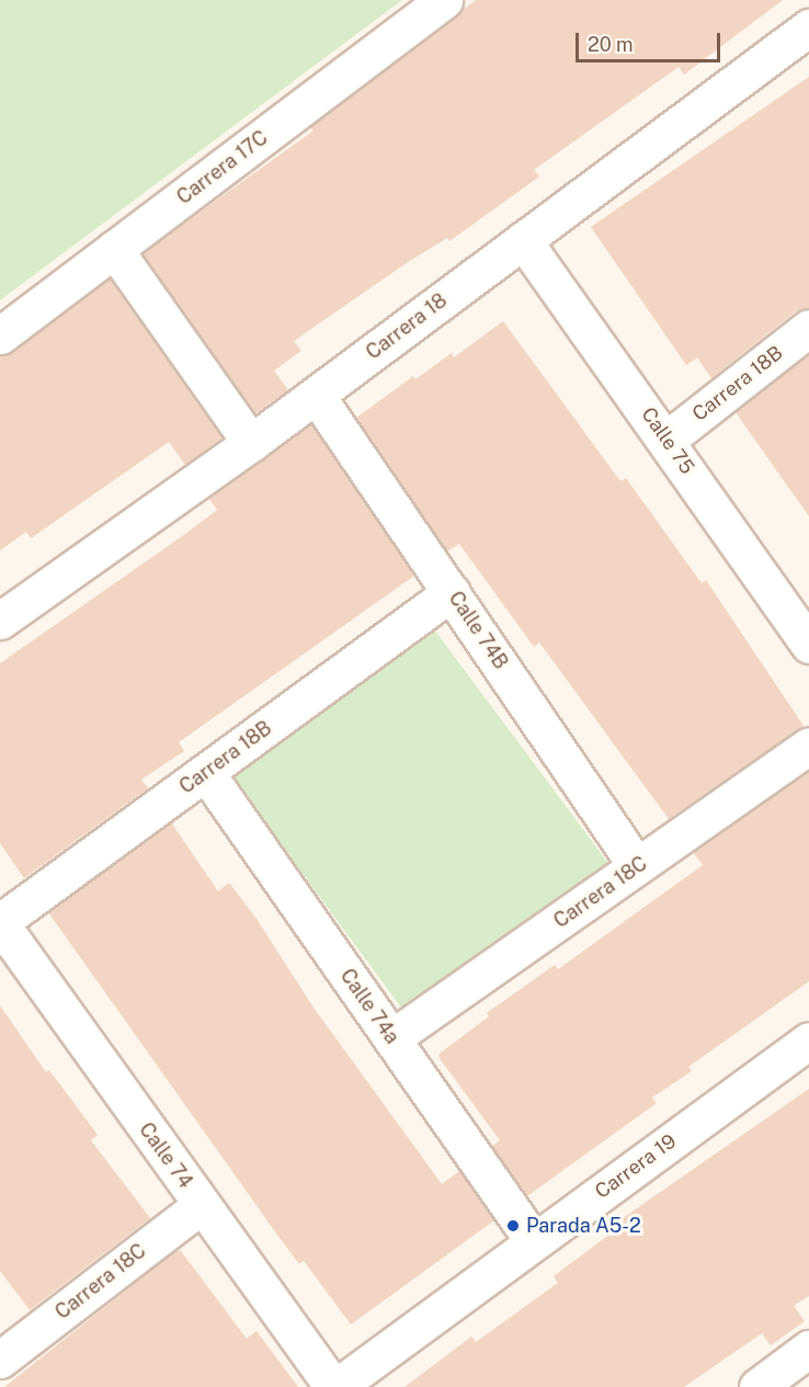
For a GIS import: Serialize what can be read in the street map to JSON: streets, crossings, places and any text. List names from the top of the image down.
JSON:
{
  "streets": {
    "street": [
      "Carrera 17C",
      "Carrera 18",
      "Carrera 18B",
      "Calle 75",
      "Calle 74B",
      "Carrera 18C",
      "Calle 74a",
      "Calle 74",
      "Carrera 19"
    ]
  },
  "crossings": [
    ["Carrera 18", "Calle 75"],
    ["Carrera 18", "Calle 74B"],
    ["Carrera 18B", "Calle 75"],
    ["Carrera 18B", "Calle 74B"],
    ["Carrera 18B", "Calle 74a"],
    ["Carrera 18B", "Calle 74"],
    ["Calle 74B", "Carrera 18C"],
    ["Carrera 18C", "Calle 74a"],
    ["Carrera 18C", "Calle 74"],
    ["Calle 74a", "Carrera 19"],
    ["Calle 74", "Carrera 19"]
  ],
  "places": ["Parada A5-2"],
  "scale_bar": "20 m"
}
